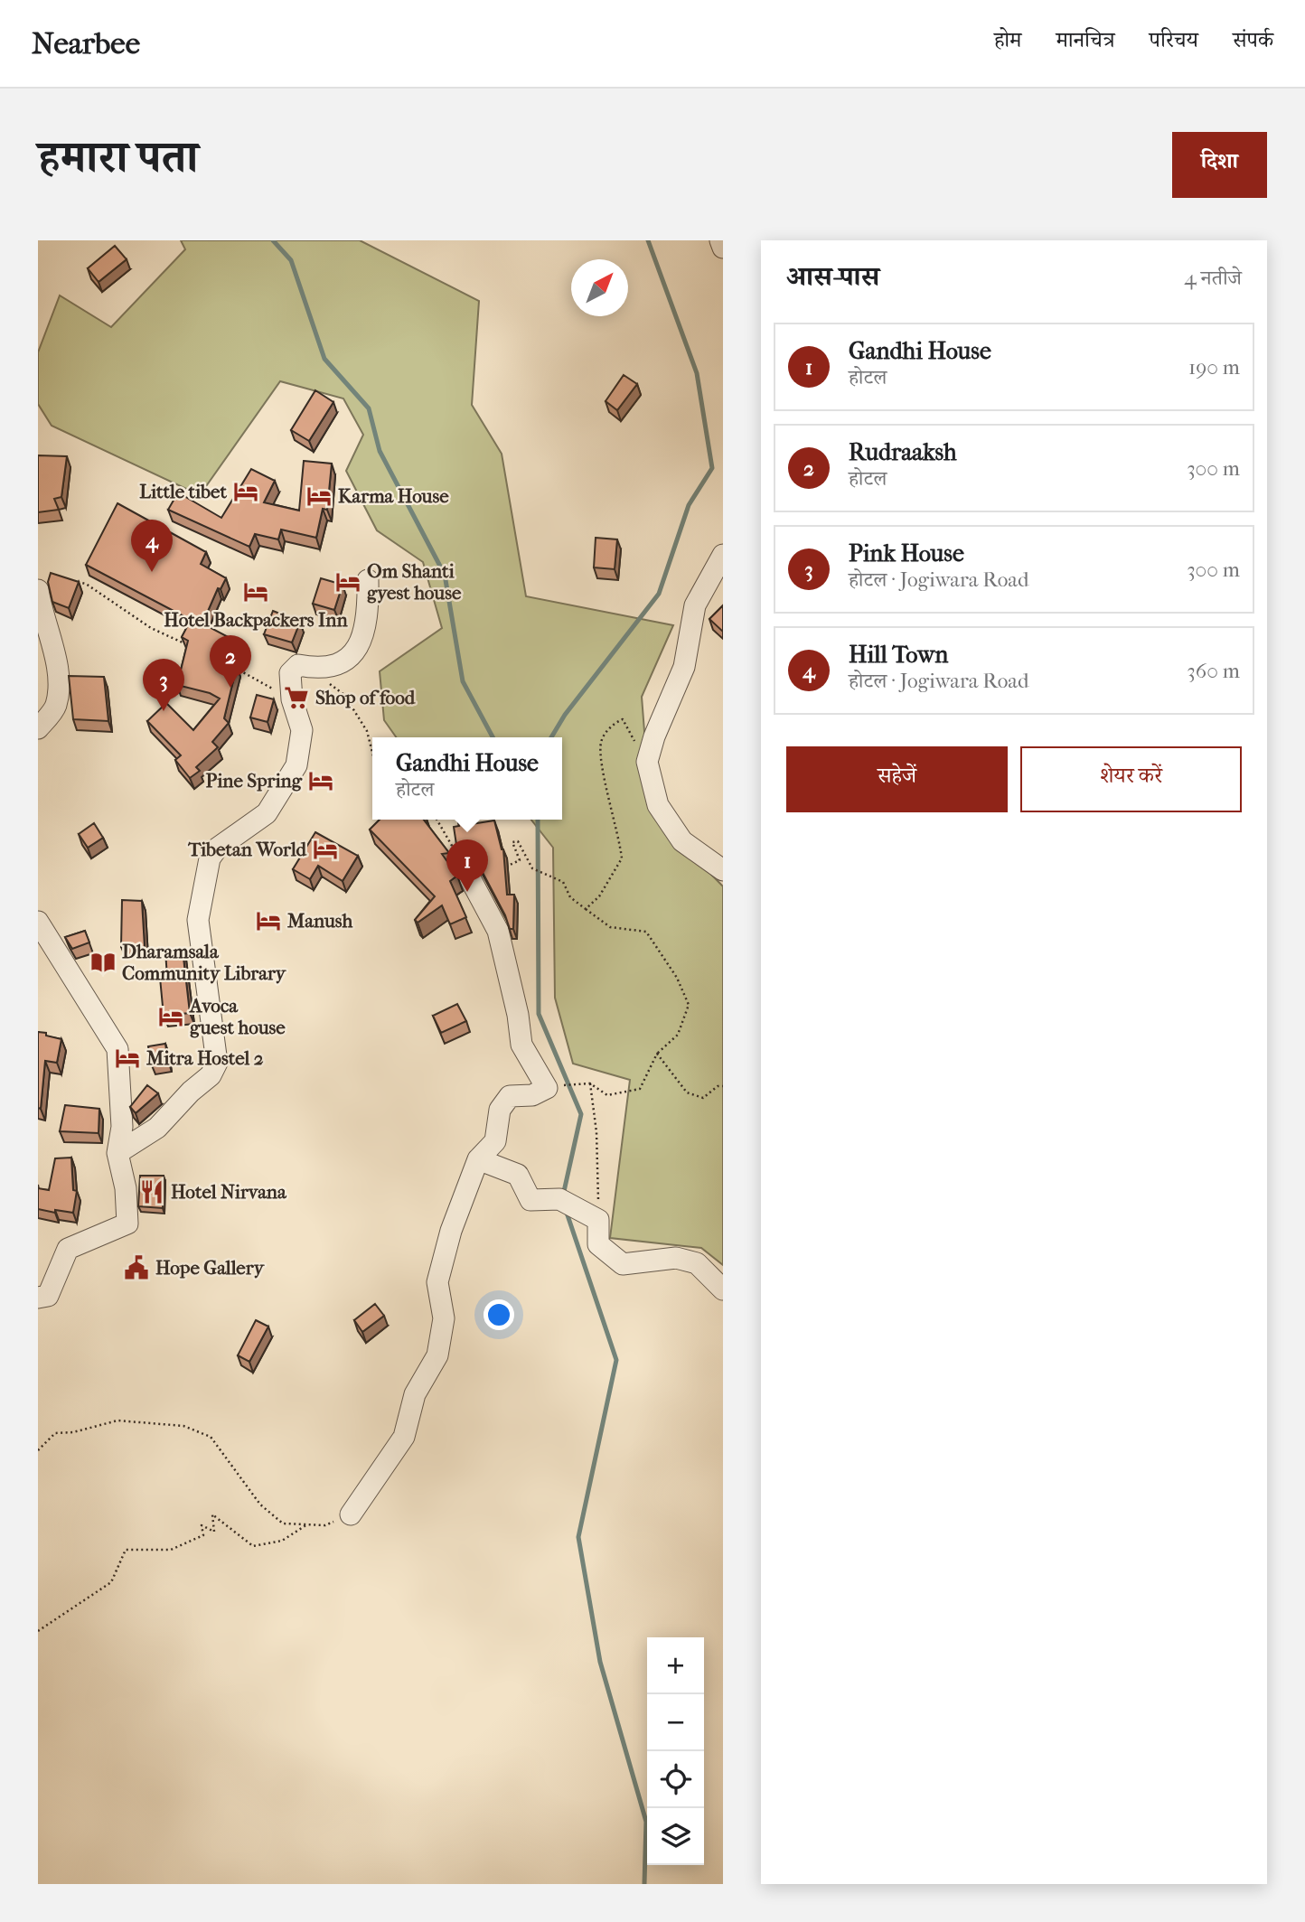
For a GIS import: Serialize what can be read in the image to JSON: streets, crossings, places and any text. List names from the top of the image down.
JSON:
{
  "places": {
    "hotel": [
      "Little tibet",
      "Karma House",
      "Om Shanti gyest house",
      "Hotel Backpackers Inn",
      "Pine Spring",
      "Tibetan World",
      "Manush",
      "Avoca guest house",
      "Mitra Hostel 2"
    ],
    "supermarket": ["Shop of food"],
    "library": ["Dharamsala Community Library"],
    "restaurant": ["Hotel Nirvana"],
    "public building": ["Hope Gallery"]
  },
  "north": "top right",
  "page": {
    "header": "Nearbee",
    "nav": [
      "होम",
      "मानचित्र",
      "परिचय",
      "संपर्क"
    ],
    "title": "हमारा पता",
    "buttons": [
      "दिशा",
      ["सहेजें", "शेयर करें"]
    ],
    "heading": ["आस-पास", "4 नतीजे"],
    "list": [
      {
        "mark": "1",
        "name": "Gandhi House",
        "note": "होटल",
        "value": "190 m"
      },
      {
        "mark": "2",
        "name": "Rudraaksh",
        "note": "होटल",
        "value": "300 m"
      },
      {
        "mark": "3",
        "name": "Pink House",
        "note": "होटल · Jogiwara Road",
        "value": "300 m"
      },
      {
        "mark": "4",
        "name": "Hill Town",
        "note": "होटल · Jogiwara Road",
        "value": "360 m"
      }
    ],
    "pins": [
      "4",
      "2",
      "3",
      "1"
    ],
    "popup": ["Gandhi House", "होटल"],
    "map_buttons": ["+", "−"]
  }
}
